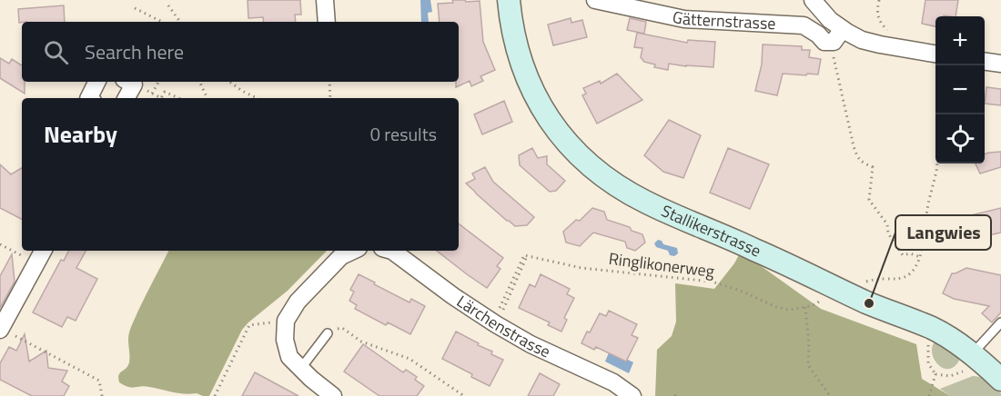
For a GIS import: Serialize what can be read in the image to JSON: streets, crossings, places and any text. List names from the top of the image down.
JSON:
{
  "streets": {
    "main road": ["Stallikerstrasse"],
    "street": ["Gätternstrasse", "Lärchenstrasse"],
    "path": ["Ringlikonerweg"]
  },
  "crossings": [
    ["Ringlikonerweg", "Lärchenstrasse"]
  ],
  "places": ["Langwies"],
  "page": {
    "map_buttons": ["+", "−"],
    "search": "Search here",
    "heading": ["Nearby", "0 results"]
  }
}
